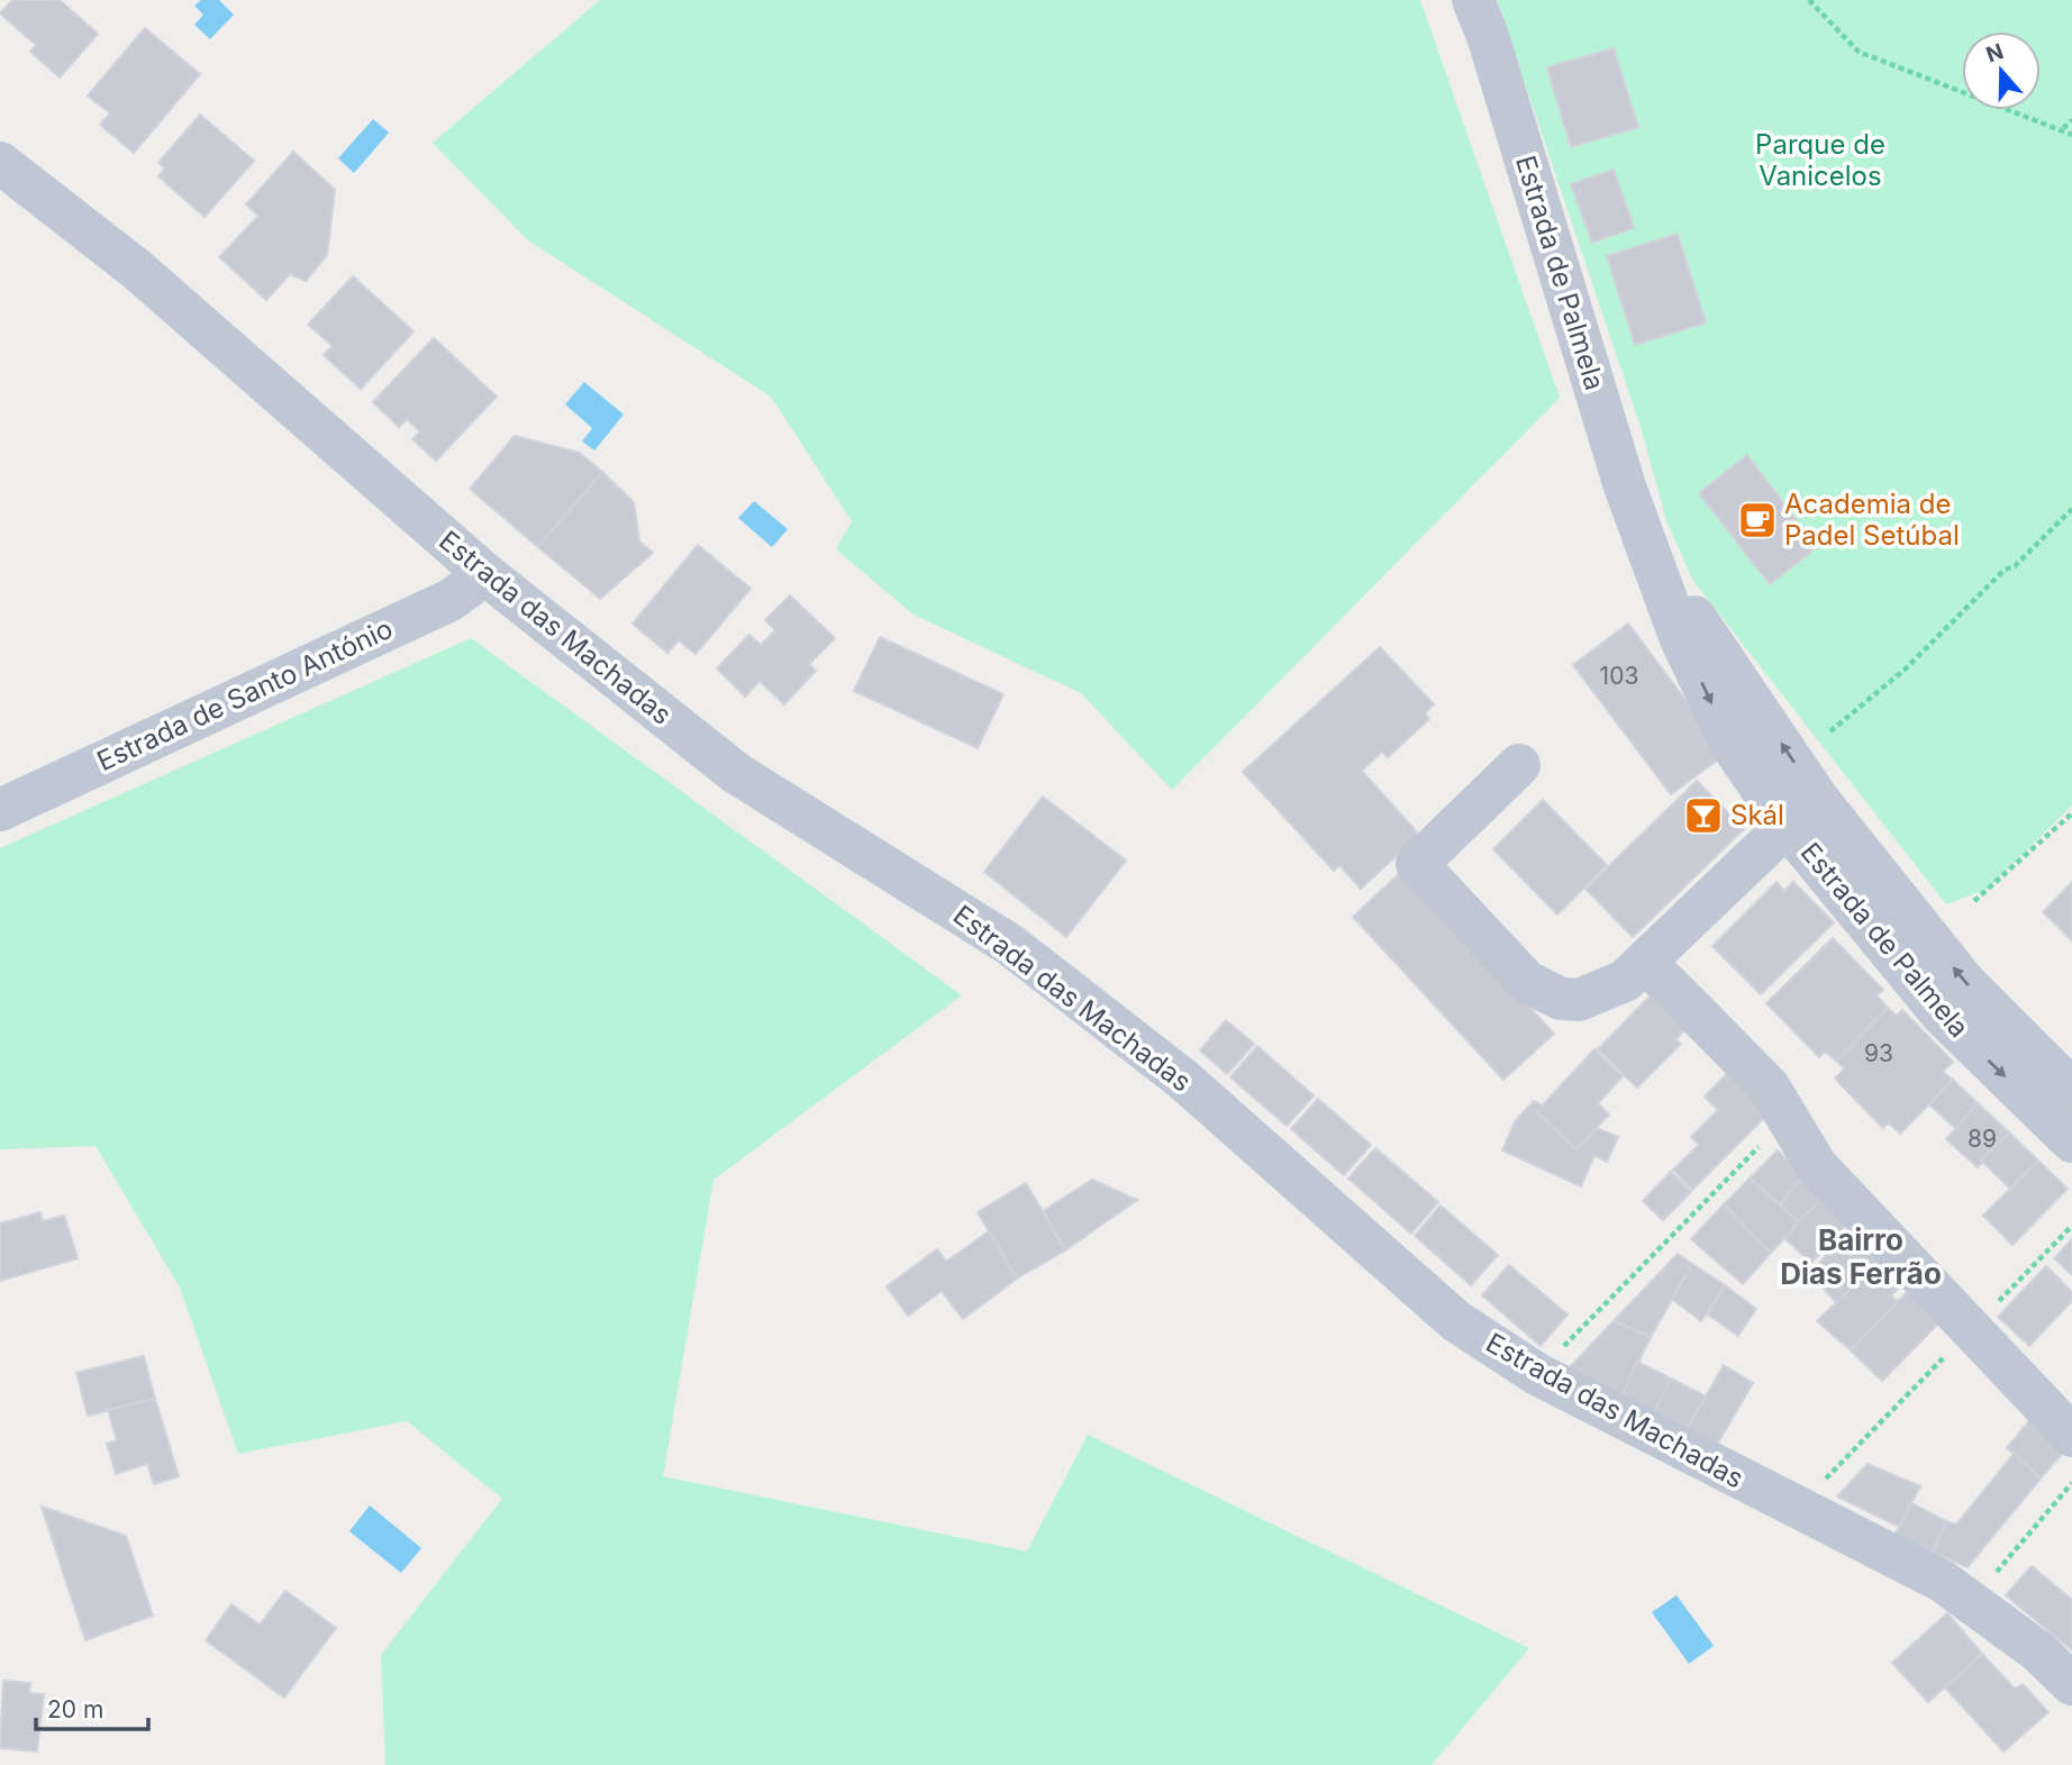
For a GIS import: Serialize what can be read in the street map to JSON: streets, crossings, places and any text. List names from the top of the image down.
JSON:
{
  "streets": {
    "street": ["Estrada de Palmela", "Estrada das Machadas", "Estrada de Santo António"]
  },
  "crossings": [
    ["Estrada das Machadas", "Estrada de Santo António"]
  ],
  "districts": ["Bairro Dias Ferrão"],
  "parks": ["Parque de Vanicelos"],
  "places": {
    "cafe": ["Academia de Padel Setúbal"],
    "bar": ["Skál"]
  },
  "house_numbers": ["103", "93", "89"],
  "scale_bar": "20 m",
  "north": "top"
}
